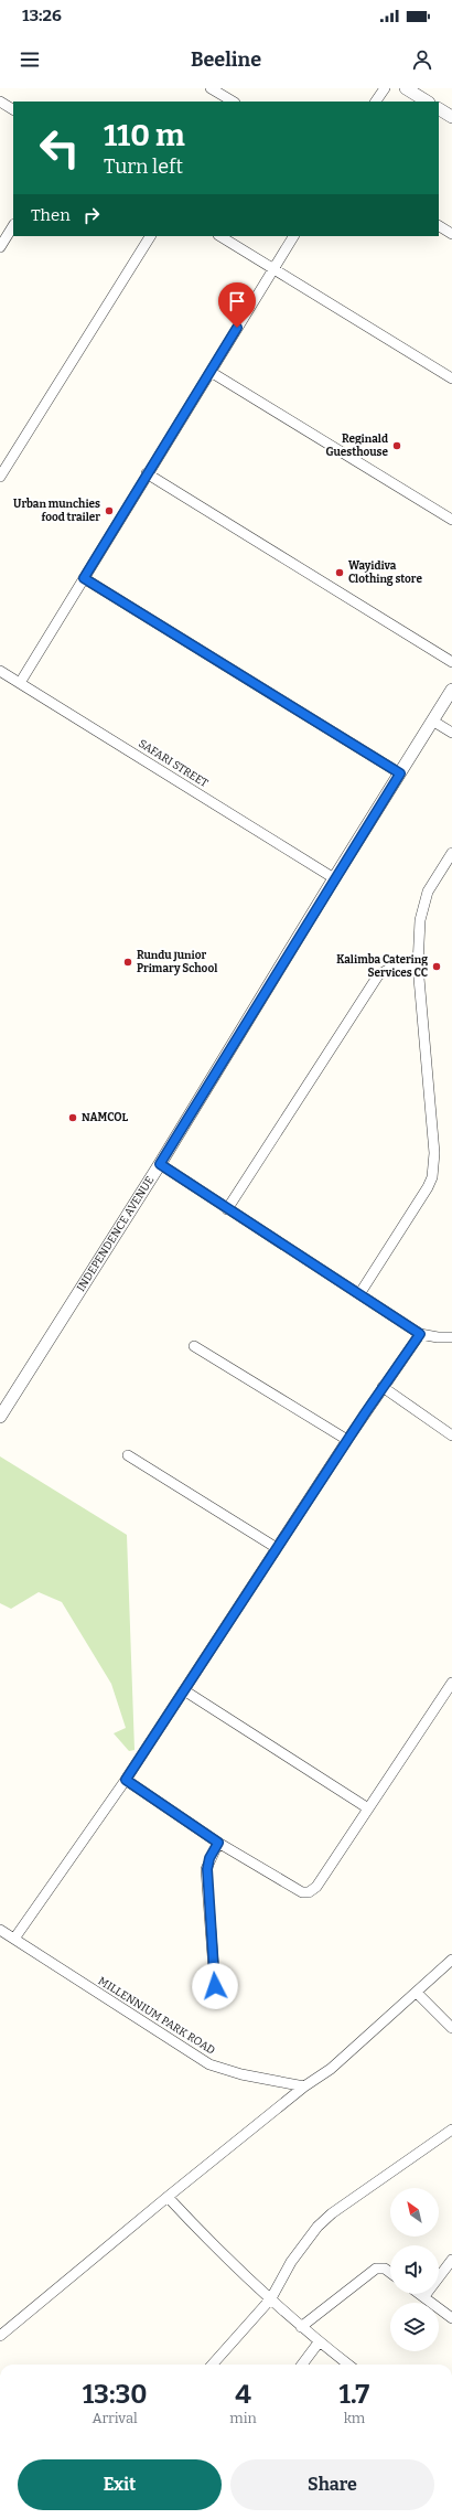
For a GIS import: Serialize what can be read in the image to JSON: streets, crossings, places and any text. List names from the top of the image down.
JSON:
{
  "streets": {
    "street": ["SAFARI STREET", "INDEPENDENCE AVENUE", "MILLENNIUM PARK ROAD"]
  },
  "crossings": [
    ["SAFARI STREET", "INDEPENDENCE AVENUE"]
  ],
  "places": [
    "Reginald Guesthouse",
    "Urban munchies food trailer",
    "Wayidiva Clothing store",
    "Rundu Junior Primary School",
    "Kalimba Catering Services CC",
    "NAMCOL"
  ],
  "north": "top left",
  "page": {
    "status": "13:26",
    "header": "Beeline",
    "turn": ["110 m", "Turn left"],
    "then": "Then",
    "eta": [
      "13:30",
      "Arrival",
      "4",
      "min",
      "1.7",
      "km"
    ],
    "buttons": ["Exit", "Share"]
  }
}
